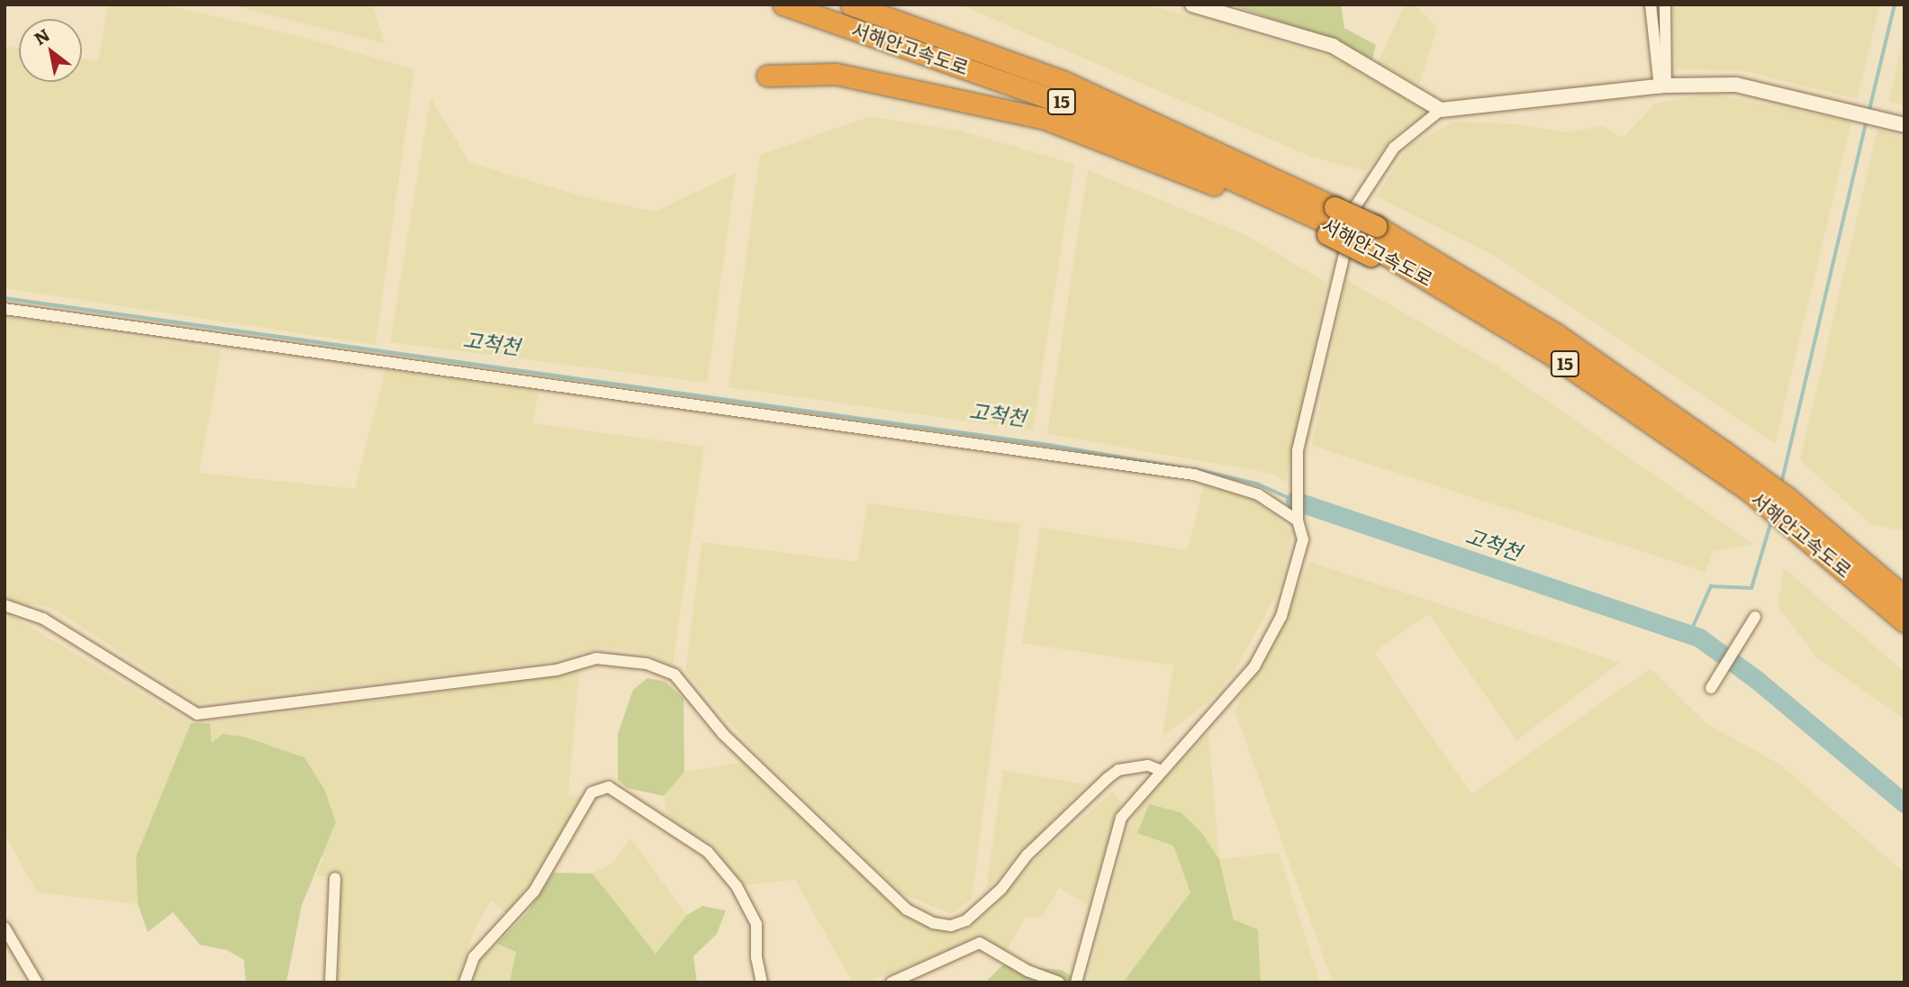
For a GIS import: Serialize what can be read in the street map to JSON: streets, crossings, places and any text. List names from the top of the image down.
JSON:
{
  "streets": {
    "highway": ["서해안고속도로", "15"]
  },
  "water": ["고척천"],
  "north": "top left"
}
